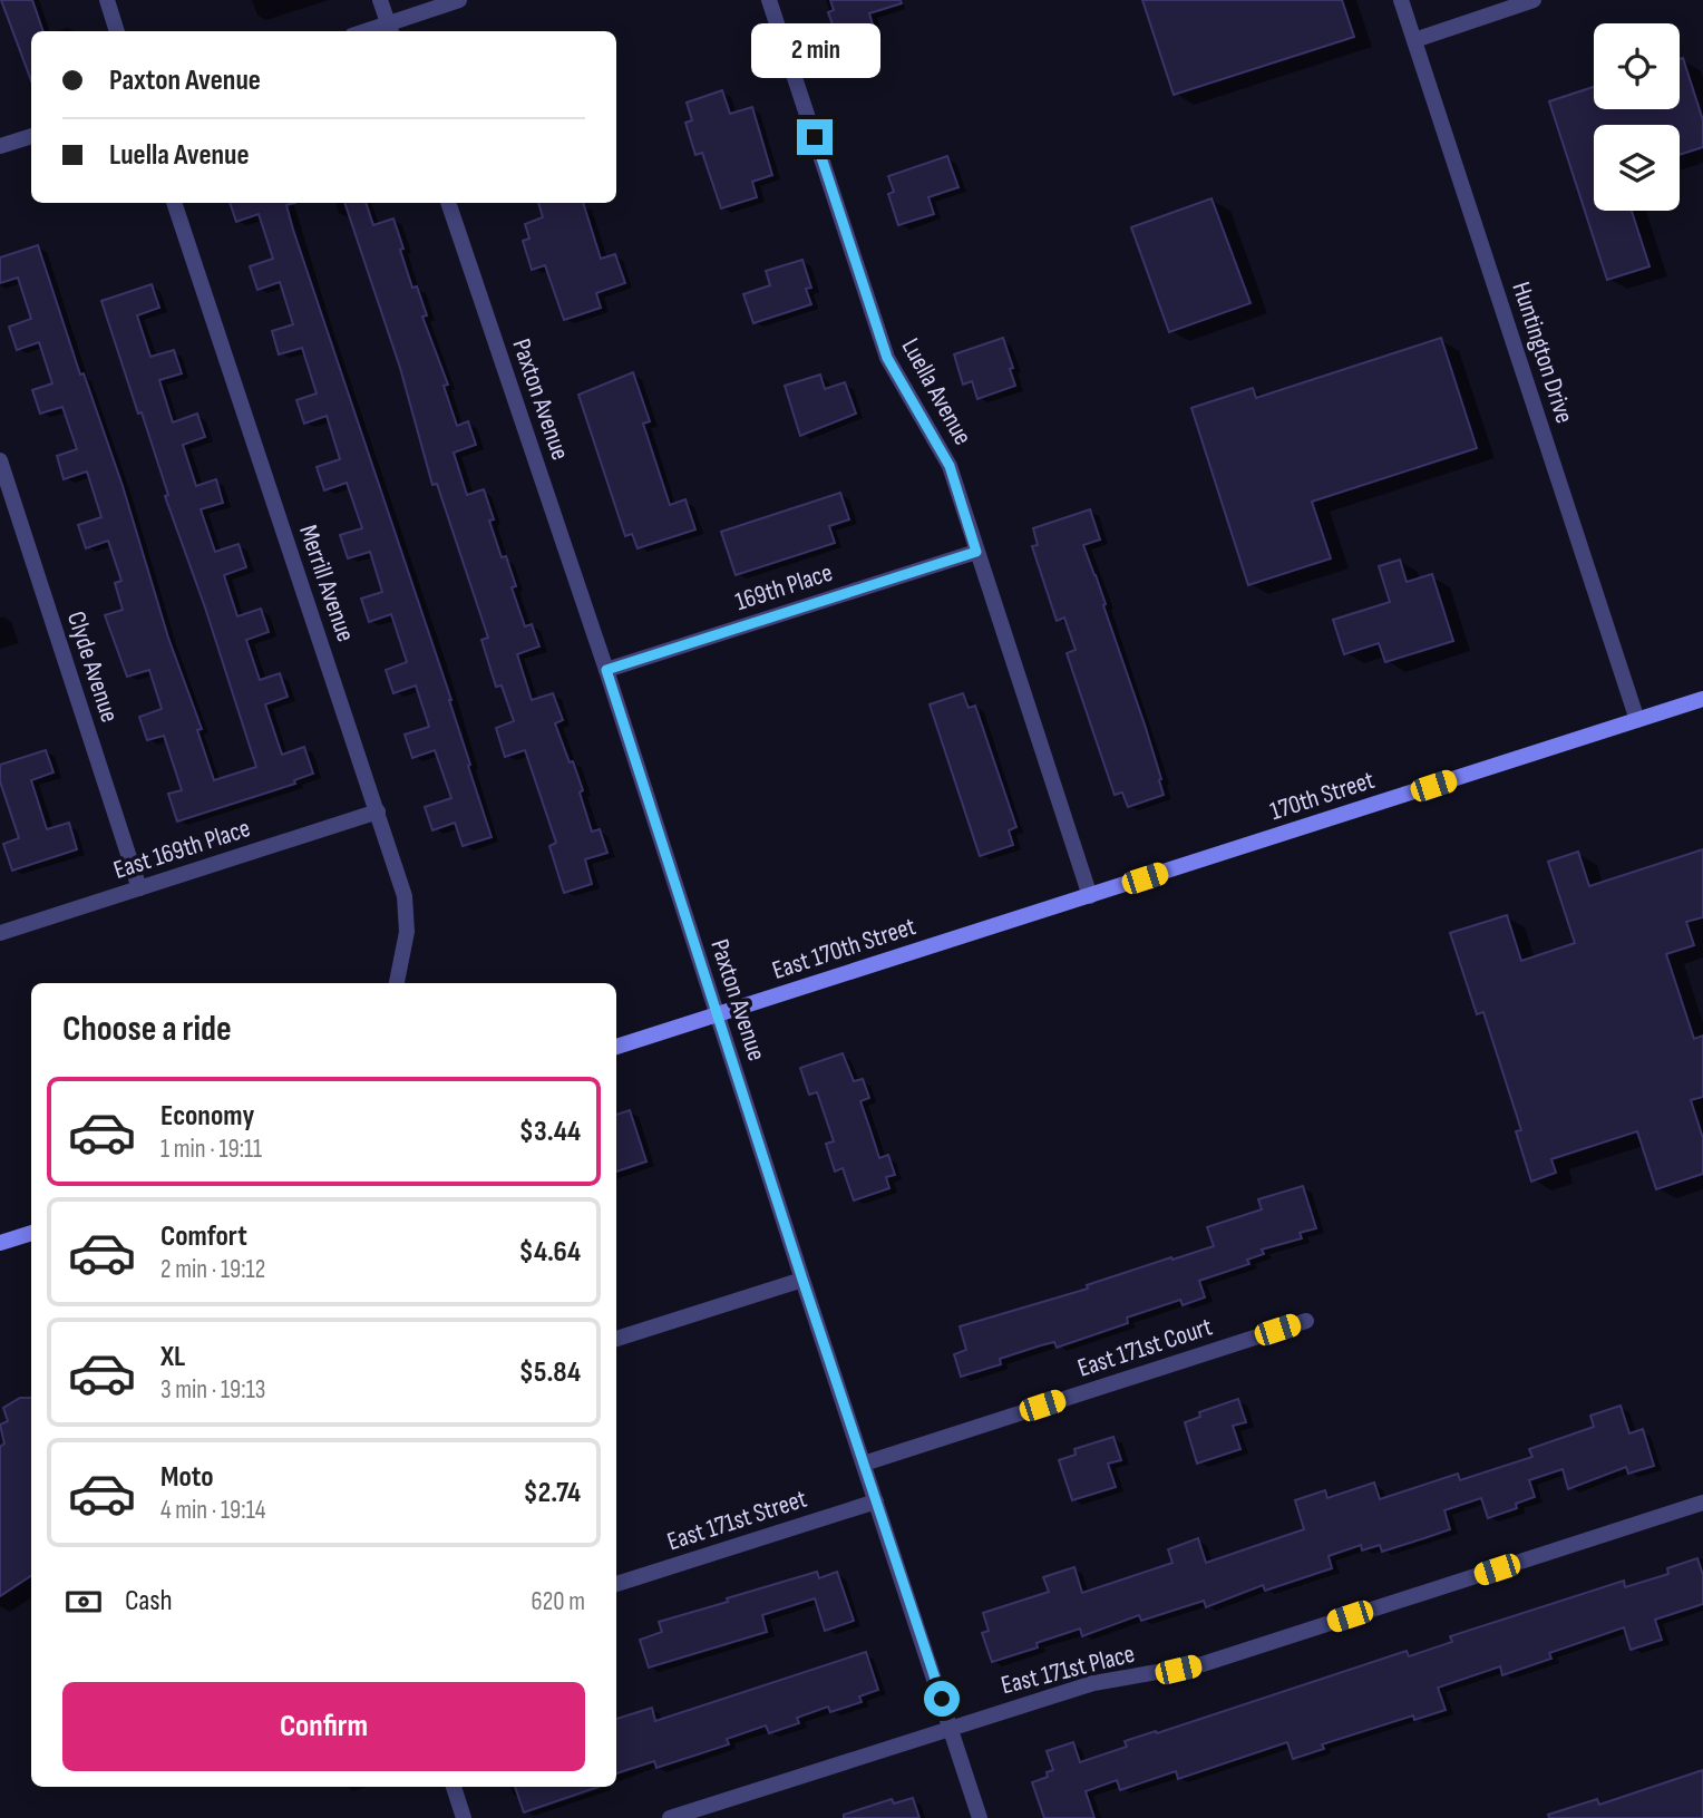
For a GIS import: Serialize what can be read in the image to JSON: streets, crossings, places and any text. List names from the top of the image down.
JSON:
{
  "streets": {
    "street": [
      "Huntington Drive",
      "Luella Avenue",
      "Paxton Avenue",
      "Merrill Avenue",
      "169th Place",
      "Clyde Avenue",
      "170th Street",
      "East 169th Place",
      "East 170th Street",
      "East 171st Court",
      "East 171st Street",
      "East 171st Place"
    ]
  },
  "crossings": [
    ["Huntington Drive", "170th Street"],
    ["Luella Avenue", "169th Place"],
    ["Luella Avenue", "170th Street"],
    ["Luella Avenue", "East 170th Street"],
    ["Paxton Avenue", "169th Place"],
    ["Paxton Avenue", "East 170th Street"],
    ["Paxton Avenue", "East 171st Court"],
    ["Paxton Avenue", "East 171st Street"],
    ["Paxton Avenue", "East 171st Place"],
    ["Merrill Avenue", "East 169th Place"],
    ["Clyde Avenue", "East 169th Place"],
    ["170th Street", "East 170th Street"]
  ],
  "page": {
    "bubble": "2 min",
    "banner": ["Paxton Avenue", "Luella Avenue"],
    "heading": "Choose a ride",
    "list": [
      {
        "name": "Economy",
        "note": "1 min · 19:11",
        "value": "$3.44"
      },
      {
        "name": "Comfort",
        "note": "2 min · 19:12",
        "value": "$4.64"
      },
      {
        "name": "XL",
        "note": "3 min · 19:13",
        "value": "$5.84"
      },
      {
        "name": "Moto",
        "note": "4 min · 19:14",
        "value": "$2.74"
      }
    ],
    "pay": ["Cash", "620 m"],
    "buttons": "Confirm"
  }
}
